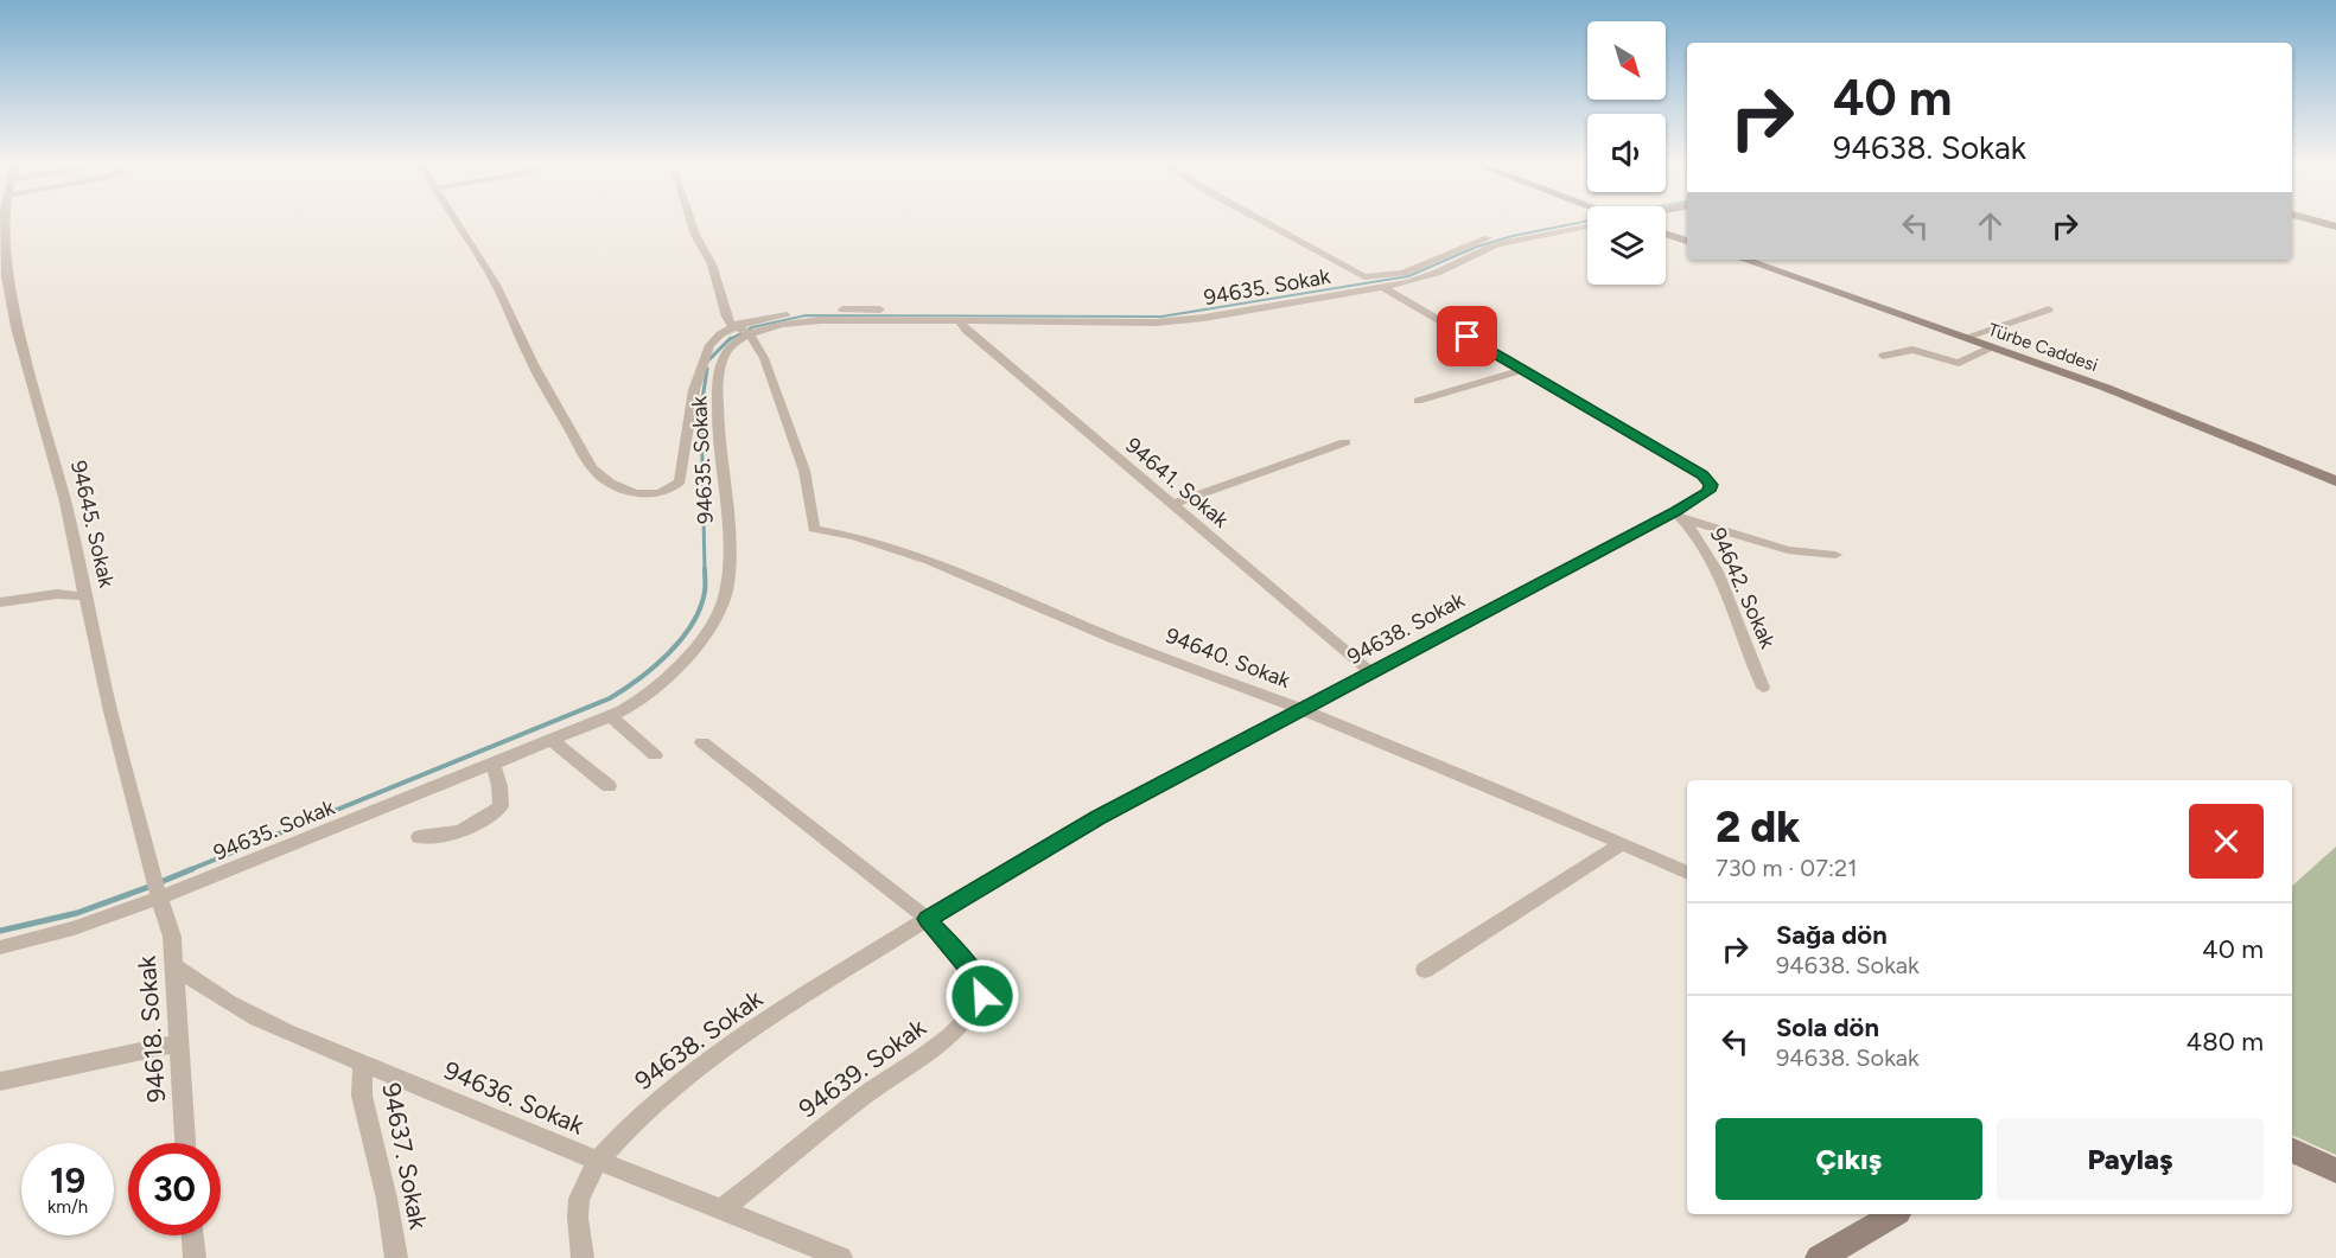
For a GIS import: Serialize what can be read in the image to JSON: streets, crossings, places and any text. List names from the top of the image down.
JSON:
{
  "streets": {
    "street": [
      "94635. Sokak",
      "Türbe Caddesi",
      "94641. Sokak",
      "94645. Sokak",
      "94642. Sokak",
      "94638. Sokak",
      "94640. Sokak",
      "94618. Sokak",
      "94639. Sokak",
      "94636. Sokak",
      "94637. Sokak"
    ]
  },
  "crossings": [
    ["94635. Sokak", "94641. Sokak"],
    ["94635. Sokak", "94645. Sokak"],
    ["94635. Sokak", "94638. Sokak"],
    ["94635. Sokak", "94640. Sokak"],
    ["94635. Sokak", "94618. Sokak"],
    ["94641. Sokak", "94638. Sokak"],
    ["94645. Sokak", "94618. Sokak"],
    ["94642. Sokak", "94638. Sokak"],
    ["94638. Sokak", "94640. Sokak"],
    ["94638. Sokak", "94639. Sokak"],
    ["94638. Sokak", "94636. Sokak"],
    ["94618. Sokak", "94636. Sokak"],
    ["94639. Sokak", "94636. Sokak"],
    ["94636. Sokak", "94637. Sokak"]
  ],
  "north": "bottom right",
  "page": {
    "turn": ["40 m", "94638. Sokak"],
    "heading": ["2 dk", "730 m · 07:21"],
    "list": [
      {
        "name": "Sağa dön",
        "note": "94638. Sokak",
        "value": "40 m"
      },
      {
        "name": "Sola dön",
        "note": "94638. Sokak",
        "value": "480 m"
      }
    ],
    "buttons": ["Çıkış", "Paylaş"],
    "speed": "19 km/h",
    "limit": "30"
  }
}
